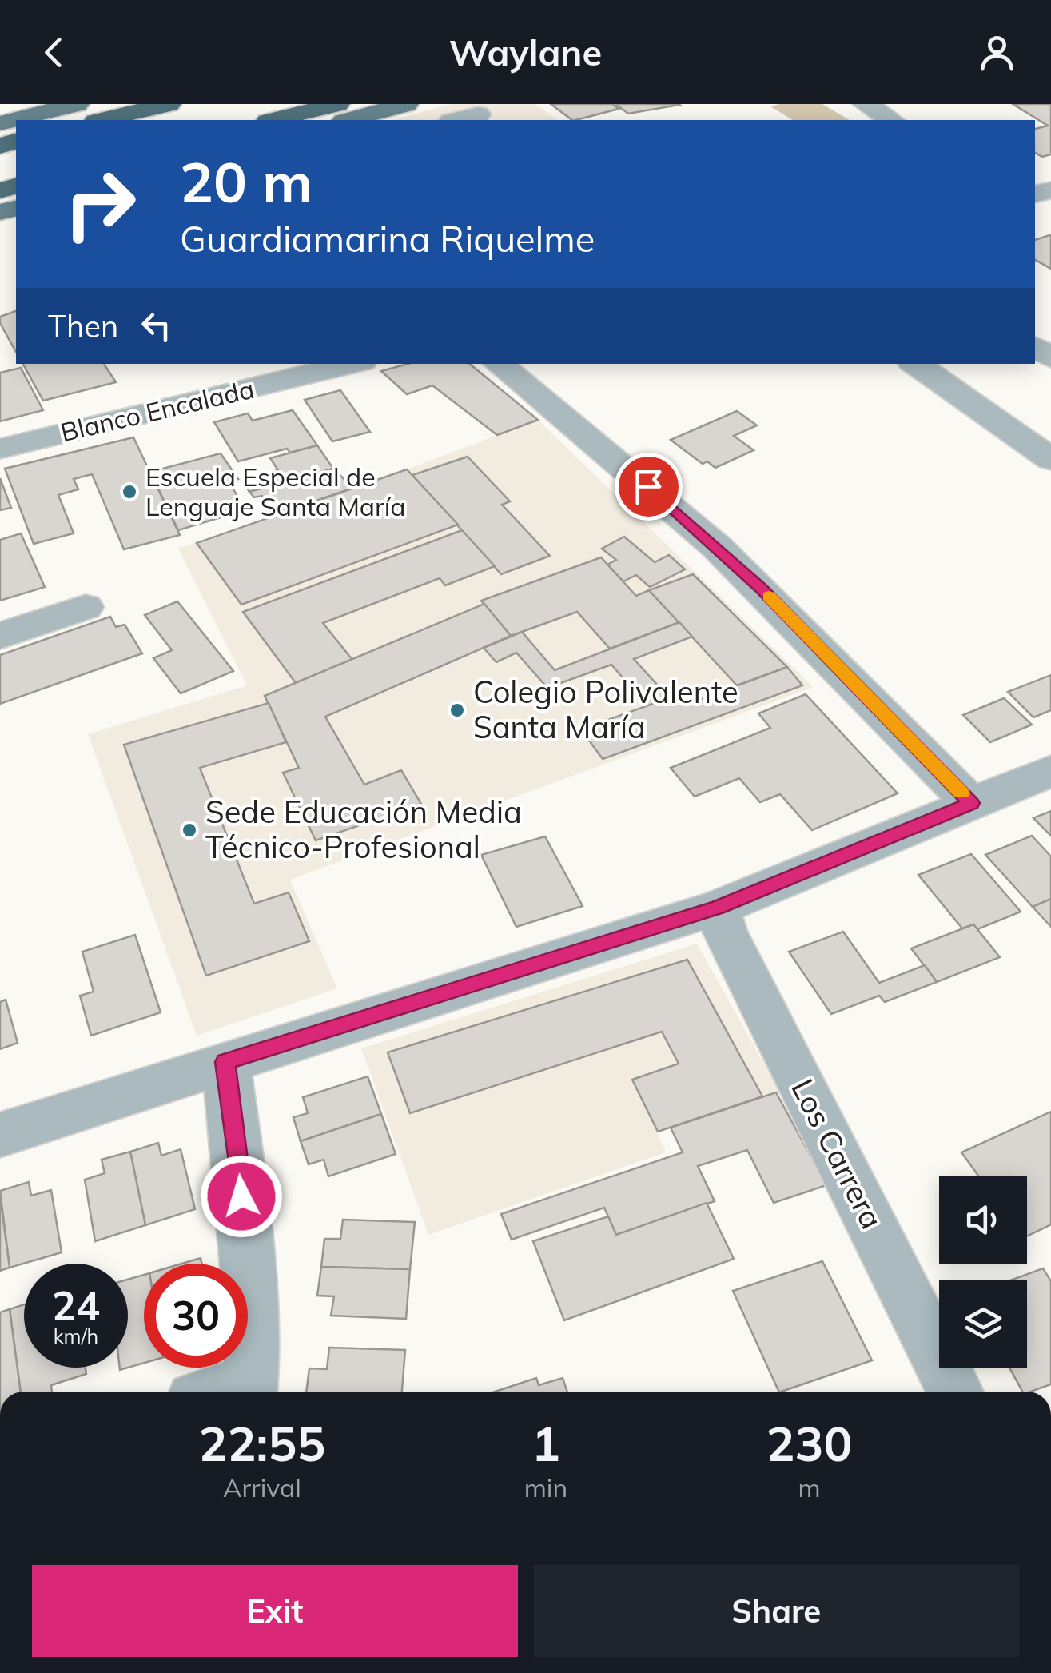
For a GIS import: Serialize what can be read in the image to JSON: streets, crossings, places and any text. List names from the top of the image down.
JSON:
{
  "streets": {
    "street": ["Blanco Encalada", "Los Carrera"]
  },
  "places": ["Escuela Especial de Lenguaje Santa María", "Colegio Polivalente Santa María", "Sede Educación Media Técnico-Profesional"],
  "page": {
    "header": "Waylane",
    "turn": ["20 m", "Guardiamarina Riquelme"],
    "then": "Then",
    "speed": "24 km/h",
    "limit": "30",
    "eta": [
      "22:55",
      "Arrival",
      "1",
      "min",
      "230",
      "m"
    ],
    "buttons": ["Exit", "Share"]
  }
}
